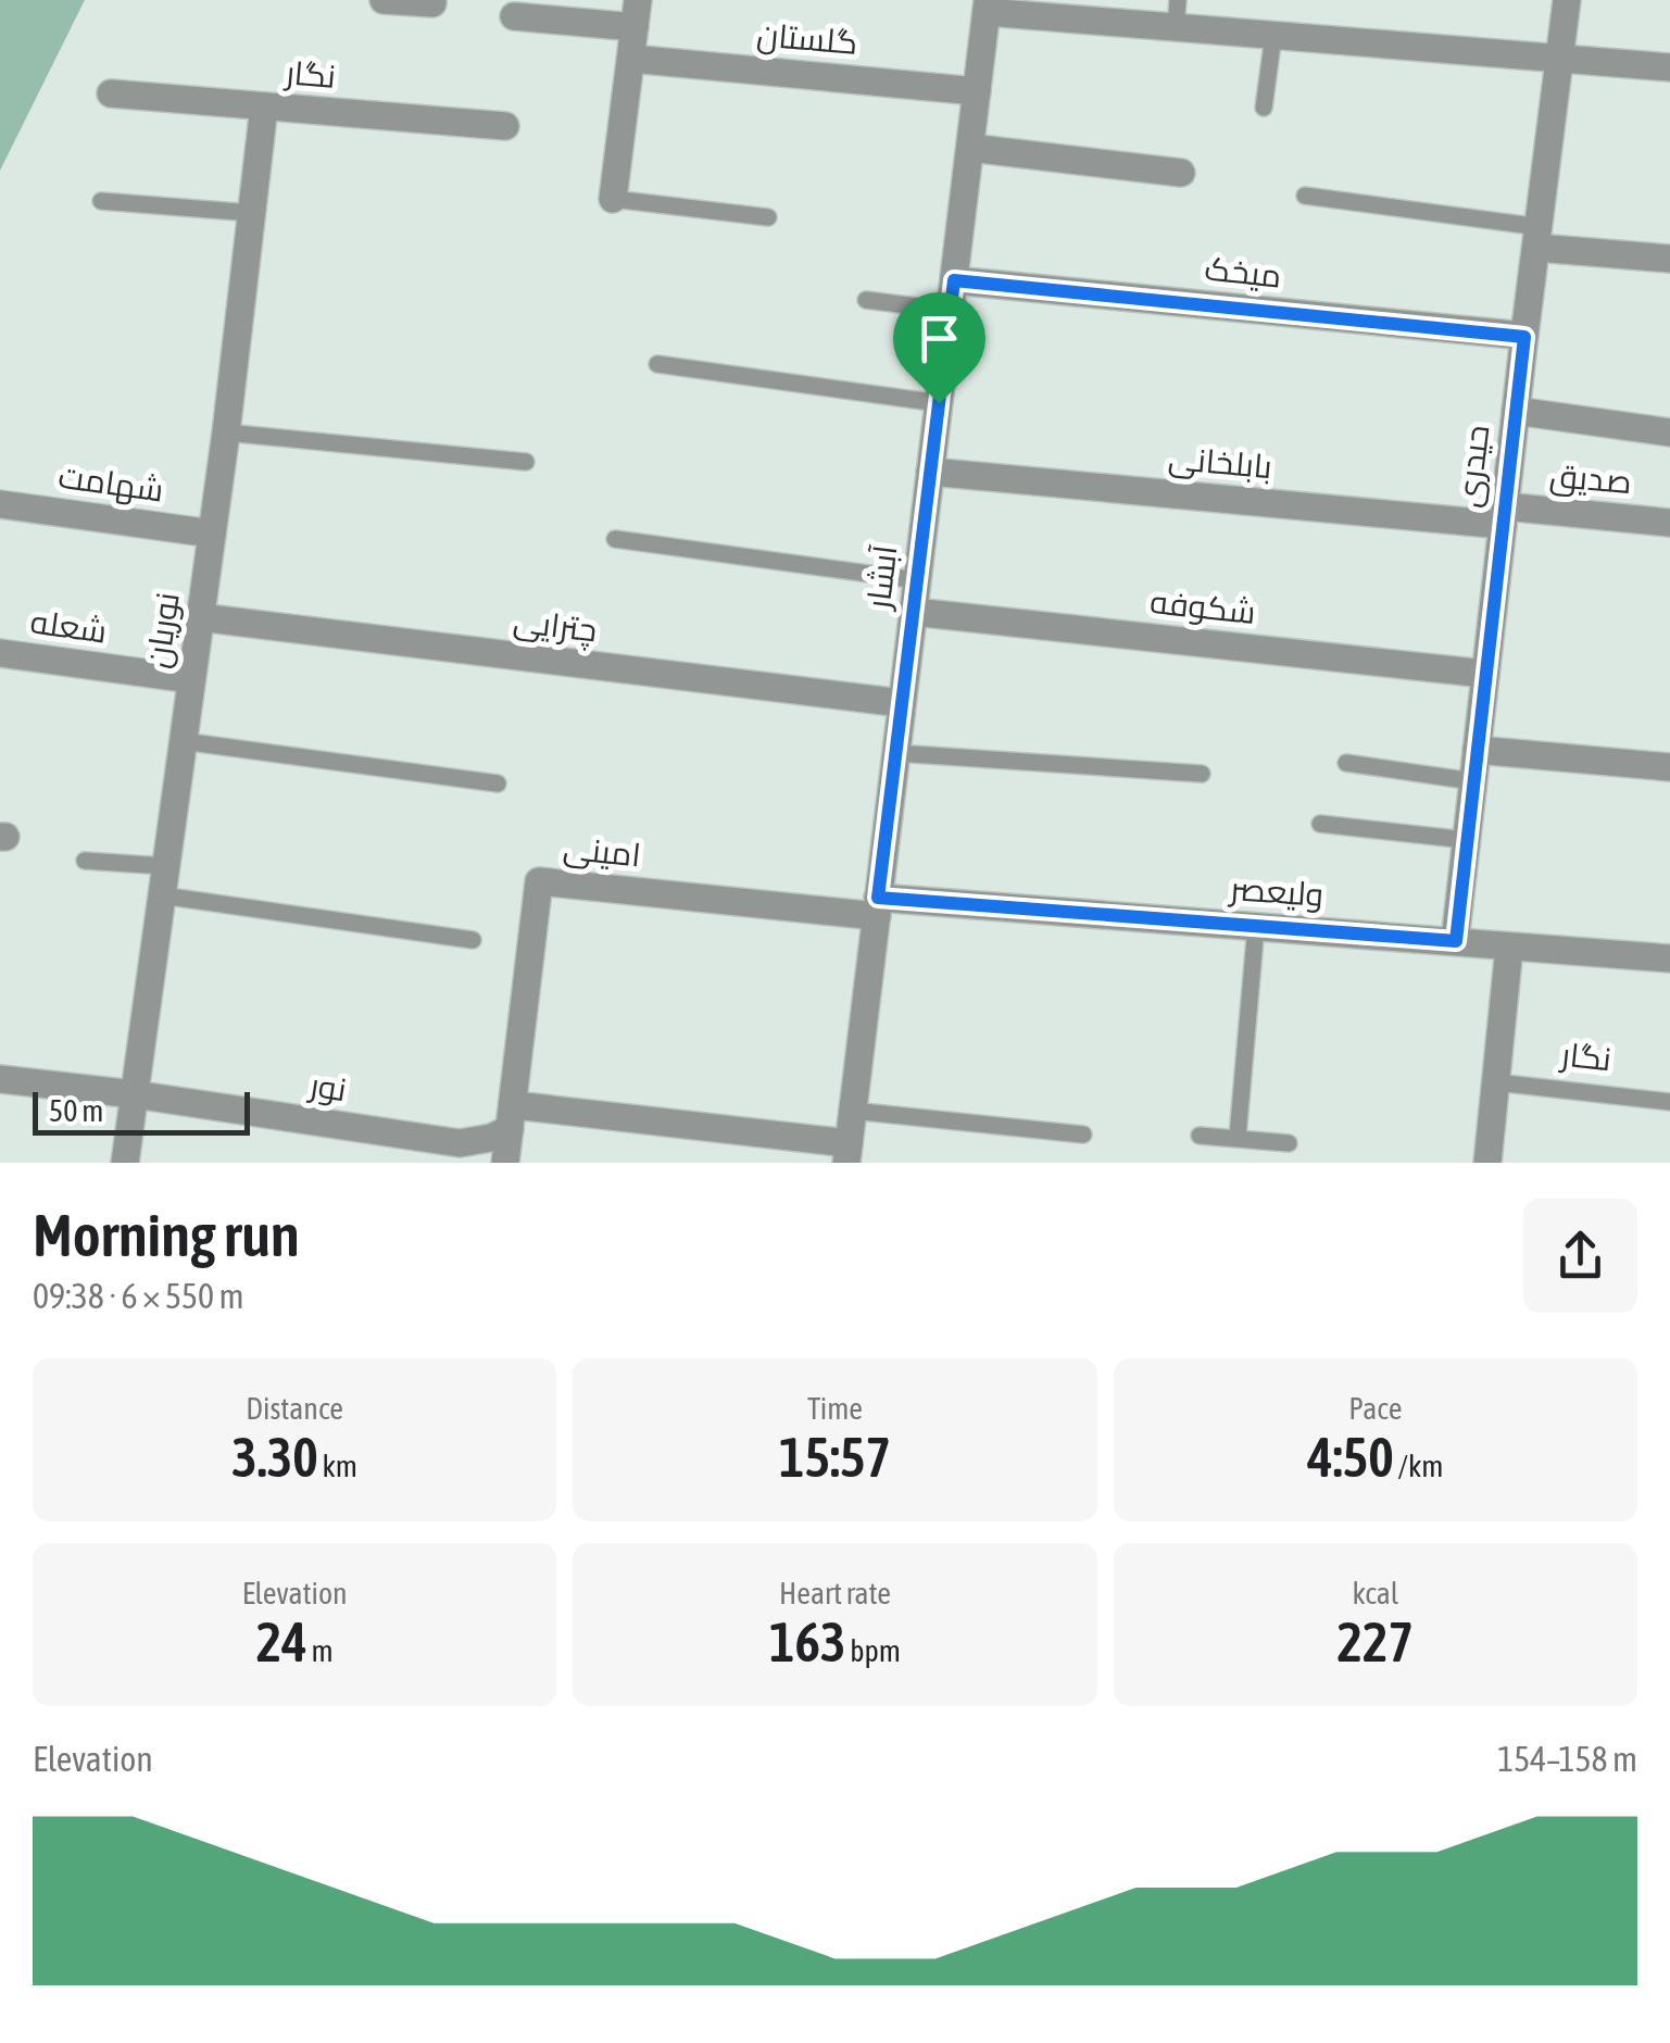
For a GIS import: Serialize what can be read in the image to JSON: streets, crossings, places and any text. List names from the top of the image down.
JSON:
{
  "streets": {
    "street": [
      "گلستان",
      "نگار",
      "میخک",
      "بابلخانی",
      "حیدری",
      "صدیق",
      "شهامت",
      "آبشار",
      "شکوفه",
      "چترایی",
      "شعله",
      "نوریان",
      "امینی",
      "ولیعصر",
      "نور"
    ]
  },
  "crossings": [
    ["گلستان", "آبشار"],
    ["نگار", "نوریان"],
    ["میخک", "حیدری"],
    ["میخک", "آبشار"],
    ["بابلخانی", "حیدری"],
    ["بابلخانی", "صدیق"],
    ["بابلخانی", "آبشار"],
    ["حیدری", "صدیق"],
    ["حیدری", "شکوفه"],
    ["حیدری", "ولیعصر"],
    ["شهامت", "نوریان"],
    ["آبشار", "شکوفه"],
    ["آبشار", "چترایی"],
    ["آبشار", "امینی"],
    ["آبشار", "ولیعصر"],
    ["آبشار", "نور"],
    ["چترایی", "نوریان"],
    ["شعله", "نوریان"],
    ["نوریان", "نور"],
    ["امینی", "ولیعصر"],
    ["امینی", "نور"]
  ],
  "scale_bar": "50 m",
  "page": {
    "scale": "50 m",
    "heading": ["Morning run", "09:38 · 6 × 550 m"],
    "stats": [
      ["Distance", "3.30 km"],
      ["Time", "15:57"],
      ["Pace", "4:50 /km"],
      ["Elevation", "24 m"],
      ["Heart rate", "163 bpm"],
      ["kcal", "227"]
    ],
    "chart": ["Elevation", "154–158 m"]
  }
}
